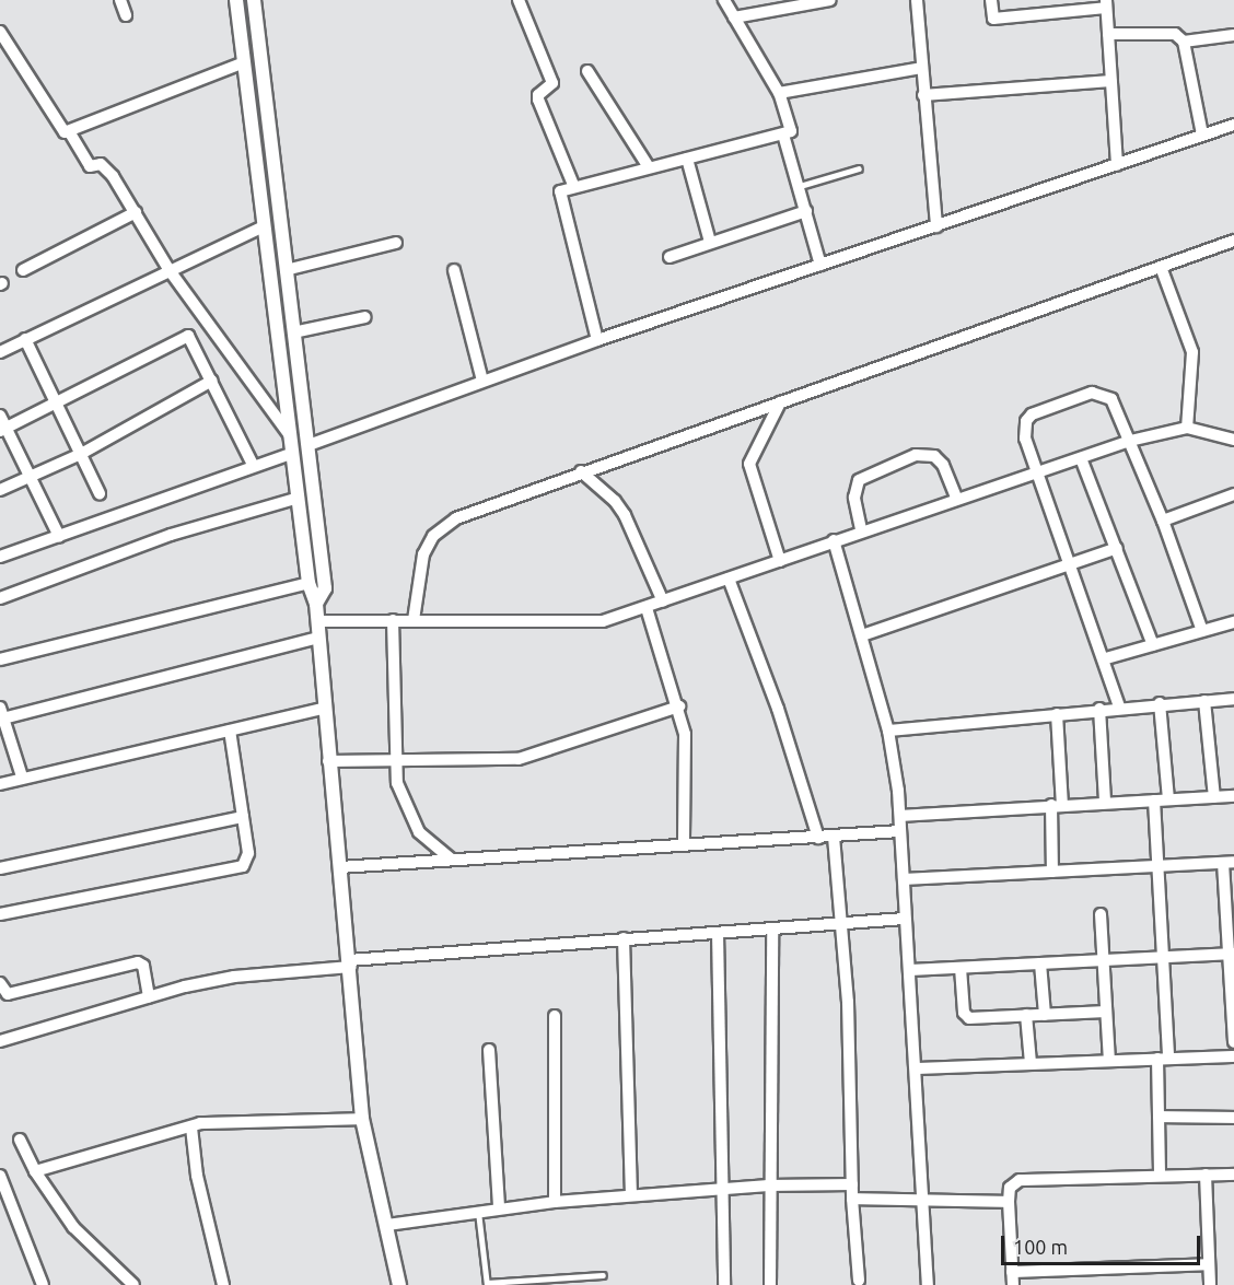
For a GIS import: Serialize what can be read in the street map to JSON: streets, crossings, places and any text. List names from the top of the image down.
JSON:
{
  "scale_bar": "100 m"
}
